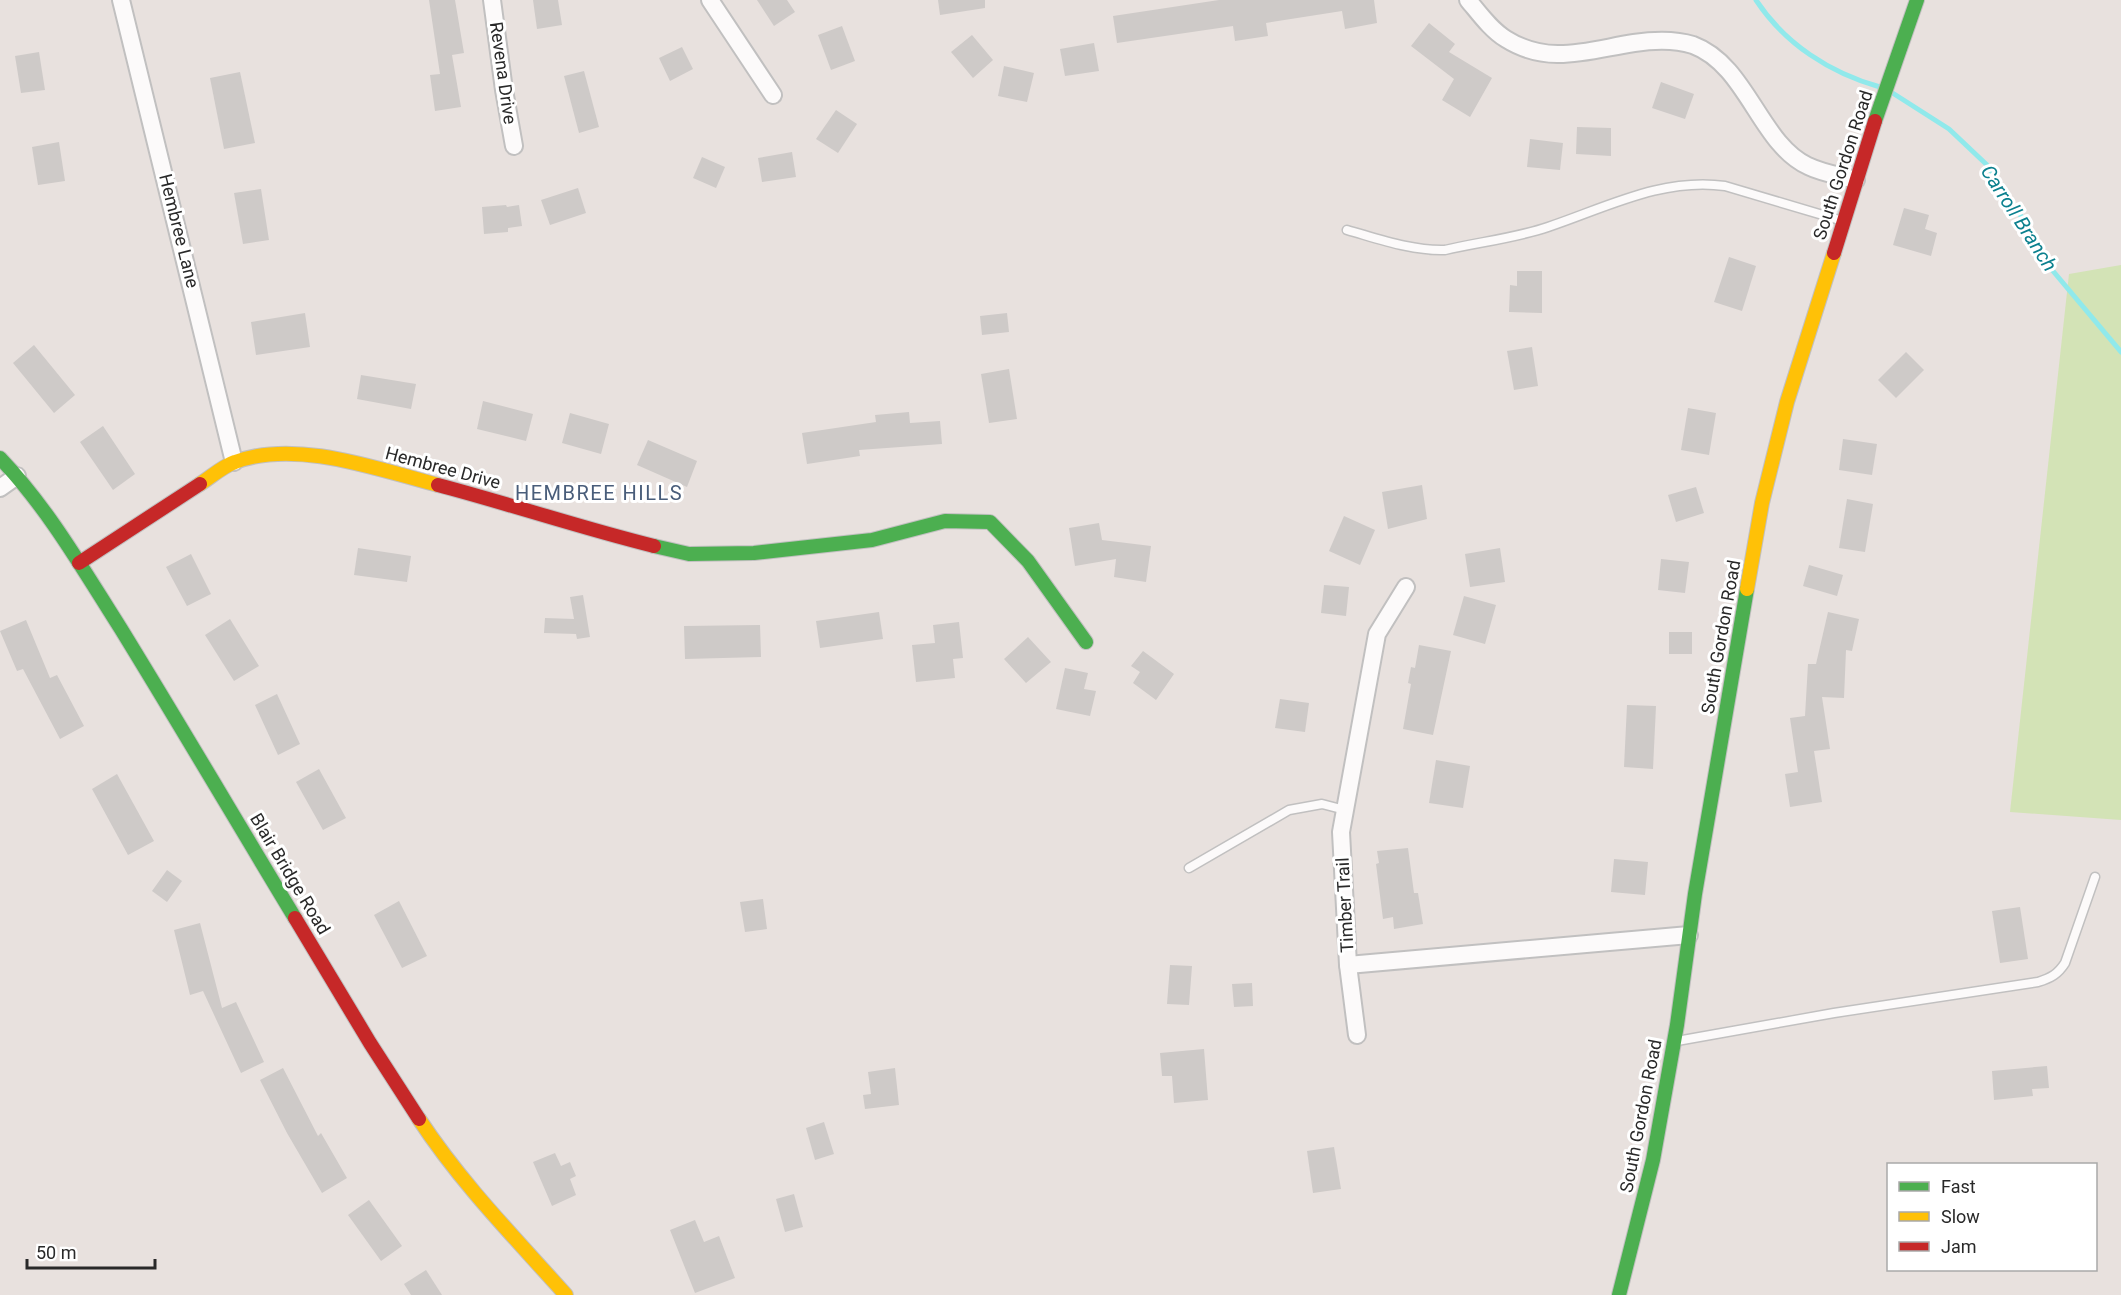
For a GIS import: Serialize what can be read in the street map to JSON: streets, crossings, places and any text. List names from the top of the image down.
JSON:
{
  "streets": {
    "street": [
      "Revena Drive",
      "South Gordon Road",
      "Hembree Lane",
      "Hembree Drive",
      "Blair Bridge Road",
      "Timber Trail"
    ]
  },
  "crossings": [
    ["South Gordon Road", "Timber Trail"],
    ["Hembree Lane", "Hembree Drive"],
    ["Hembree Drive", "Blair Bridge Road"]
  ],
  "districts": ["HEMBREE HILLS"],
  "water": ["Carroll Branch"],
  "legend": ["Fast", "Slow", "Jam"],
  "scale_bar": "50 m"
}
